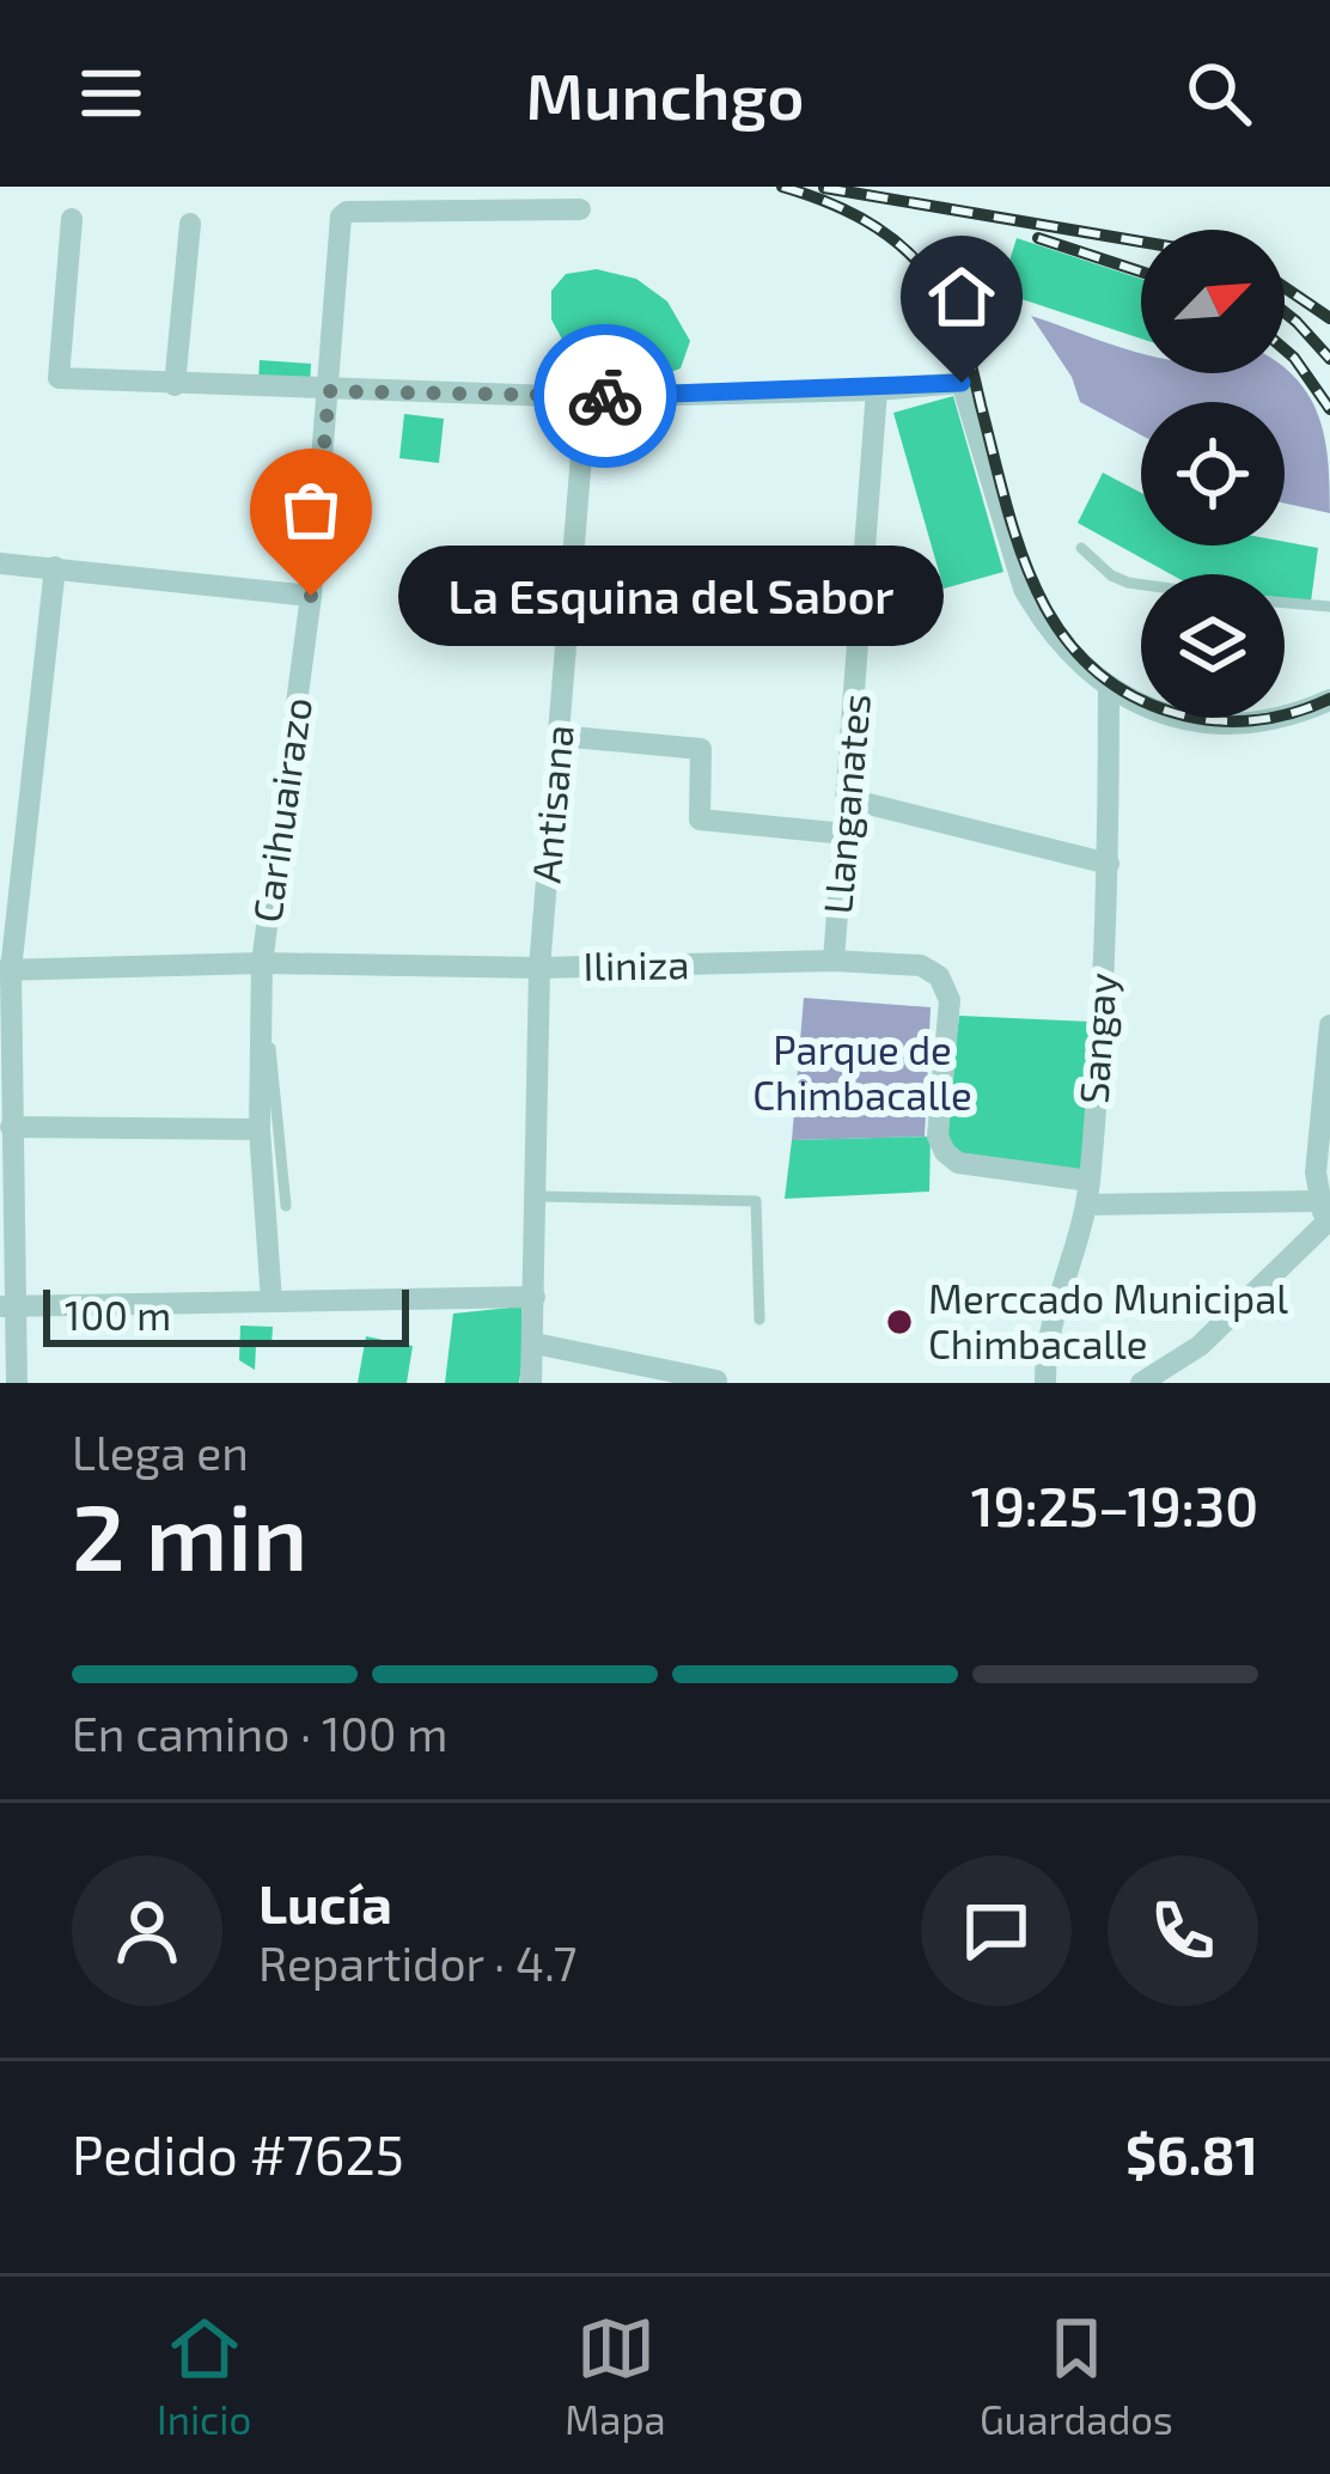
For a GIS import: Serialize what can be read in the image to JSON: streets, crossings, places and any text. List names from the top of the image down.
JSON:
{
  "streets": {
    "street": [
      "Antisana",
      "Llanganates",
      "Carihuairazo",
      "Iliniza",
      "Sangay"
    ]
  },
  "crossings": [
    ["Antisana", "Iliniza"],
    ["Llanganates", "Iliniza"],
    ["Carihuairazo", "Iliniza"],
    ["Iliniza", "Sangay"]
  ],
  "parks": ["Parque de Chimbacalle"],
  "places": ["La Esquina del Sabor", "Merccado Municipal Chimbacalle"],
  "scale_bar": "100 m",
  "north": "top right",
  "page": {
    "header": "Munchgo",
    "bubble": "La Esquina del Sabor",
    "scale": "100 m",
    "heading": ["2 min", "Llega en", "19:25–19:30"],
    "panel": [
      "Lucía",
      "Repartidor · 4.7",
      "Pedido #7625",
      "$6.81"
    ],
    "bar": "En camino · 100 m",
    "tabs": ["Inicio", "Mapa", "Guardados"]
  }
}
